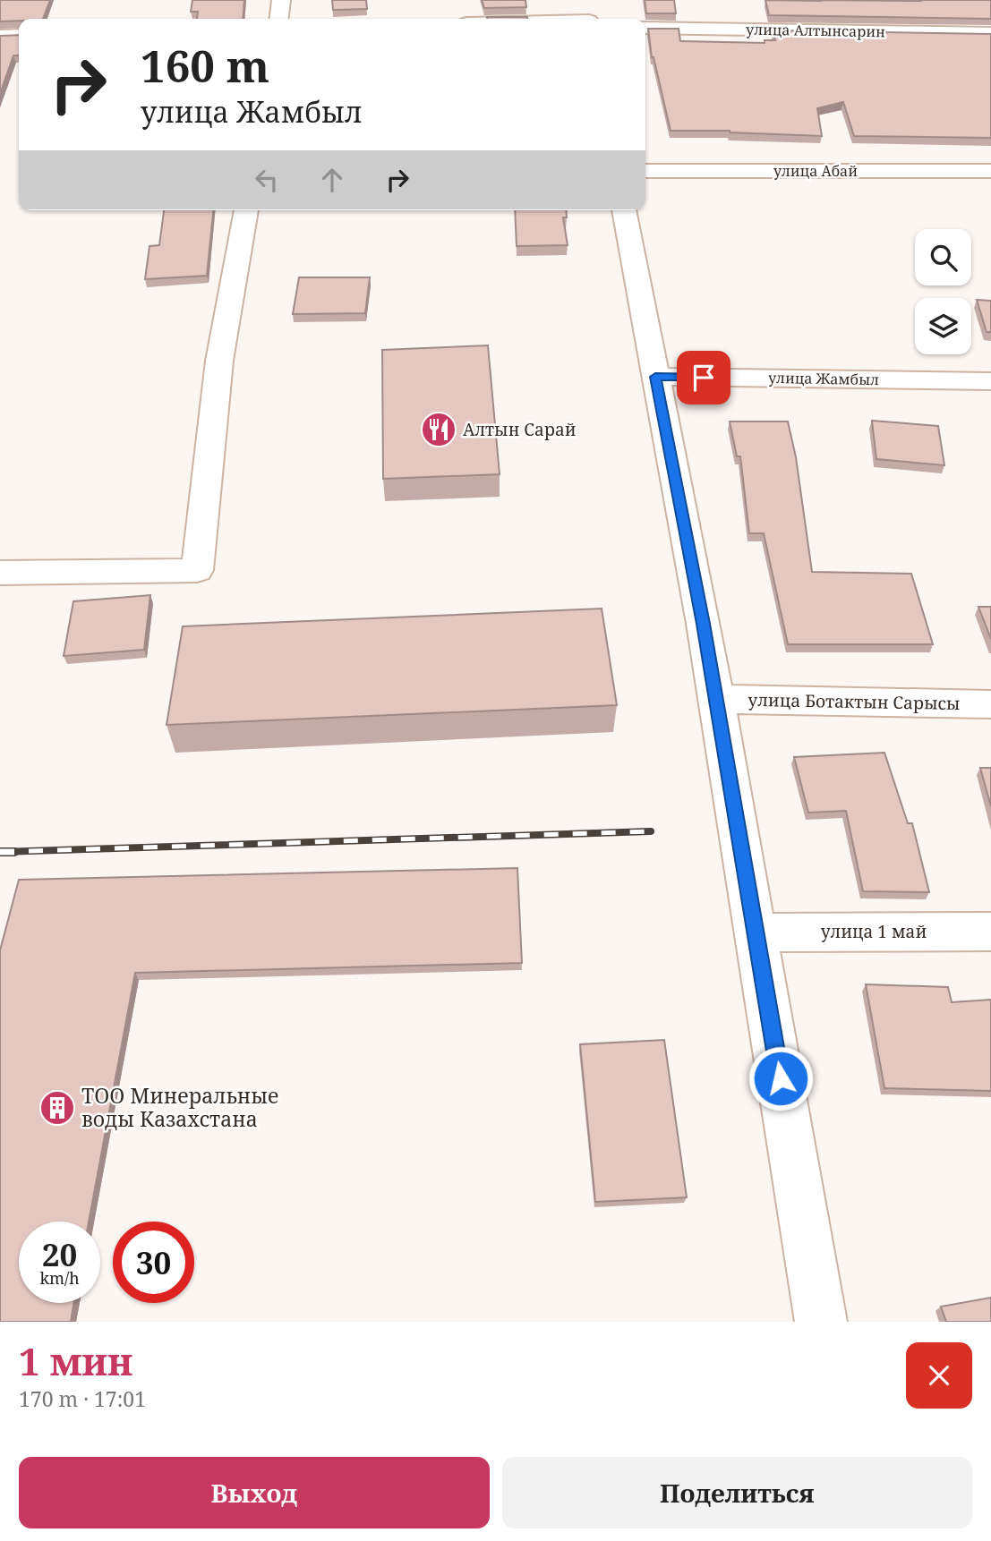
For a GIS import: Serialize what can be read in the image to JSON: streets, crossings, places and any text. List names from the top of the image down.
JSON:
{
  "streets": {
    "street": [
      "улица Алтынсарин",
      "улица Абай",
      "улица Жамбыл",
      "улица Ботактын Сарысы",
      "улица 1 май"
    ]
  },
  "places": {
    "restaurant": ["Алтын Сарай"],
    "building": ["ТОО Минеральные воды Казахстана"]
  },
  "page": {
    "turn": ["160 m", "улица Жамбыл"],
    "speed": "20 km/h",
    "limit": "30",
    "heading": ["1 мин", "170 m · 17:01"],
    "buttons": ["Выход", "Поделиться"]
  }
}
